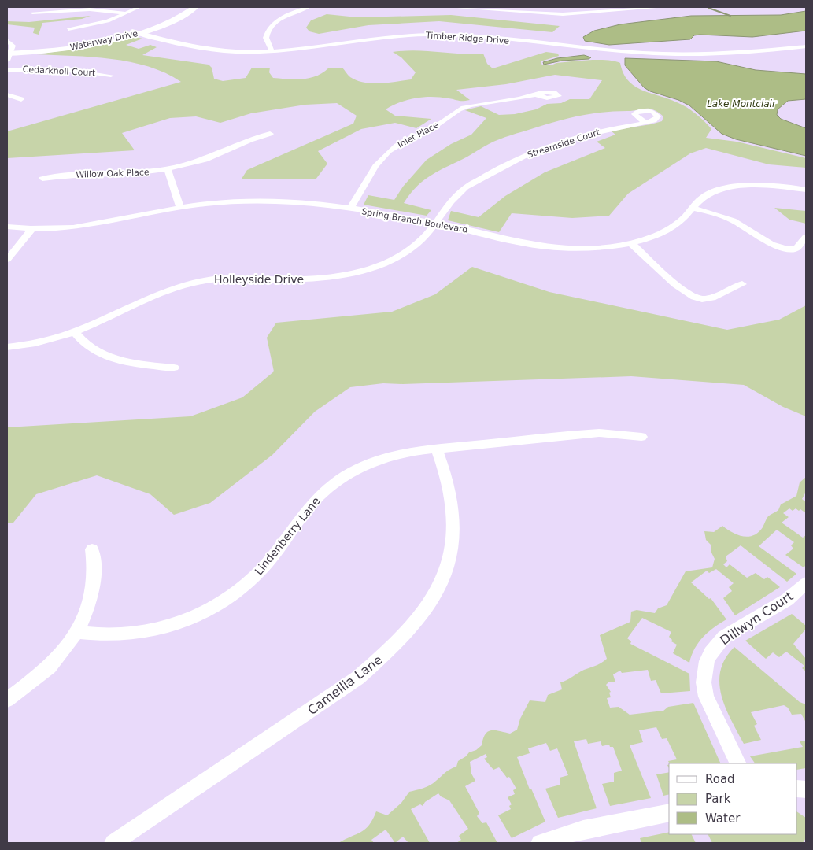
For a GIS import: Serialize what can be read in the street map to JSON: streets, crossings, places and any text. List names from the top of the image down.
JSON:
{
  "streets": {
    "main road": ["Waterway Drive"],
    "street": [
      "Timber Ridge Drive",
      "Cedarknoll Court",
      "Inlet Place",
      "Streamside Court",
      "Willow Oak Place",
      "Spring Branch Boulevard",
      "Holleyside Drive",
      "Lindenberry Lane",
      "Dillwyn Court",
      "Camellia Lane"
    ]
  },
  "crossings": [
    ["Timber Ridge Drive", "Waterway Drive"],
    ["Inlet Place", "Spring Branch Boulevard"],
    ["Streamside Court", "Spring Branch Boulevard"],
    ["Streamside Court", "Holleyside Drive"],
    ["Spring Branch Boulevard", "Holleyside Drive"],
    ["Lindenberry Lane", "Camellia Lane"]
  ],
  "water": ["Lake Montclair"],
  "legend": ["Road", "Park", "Water"]
}
